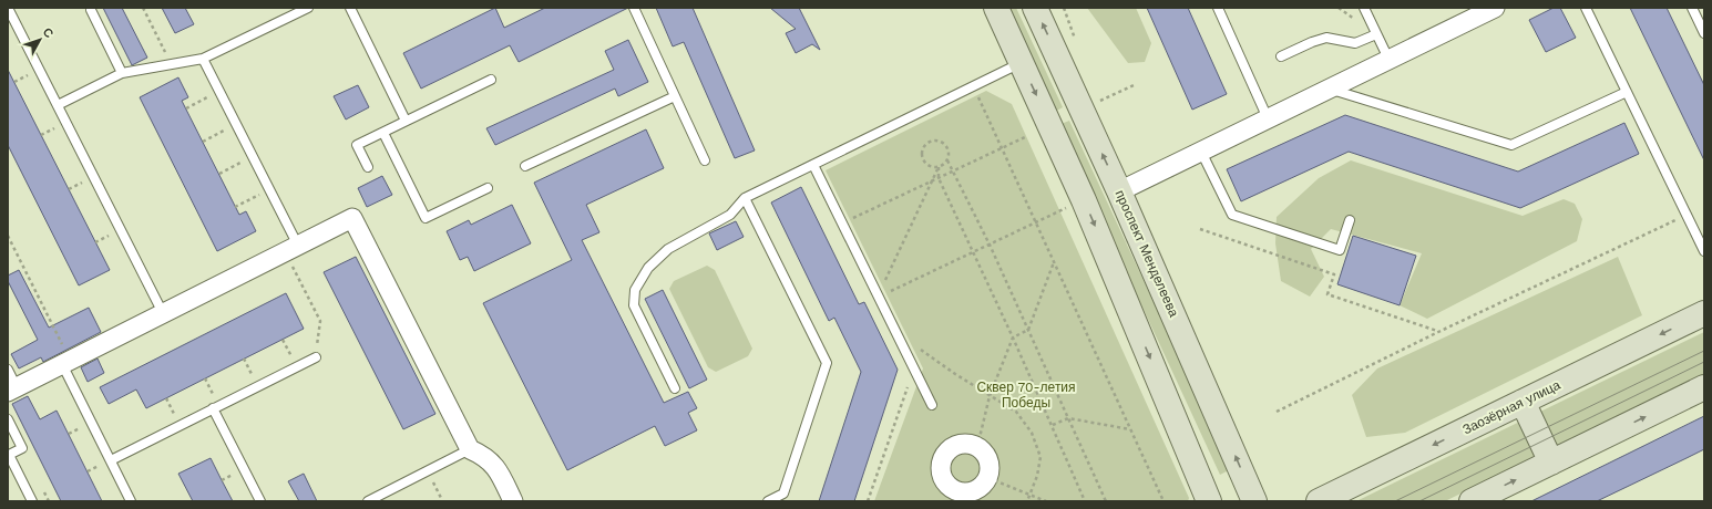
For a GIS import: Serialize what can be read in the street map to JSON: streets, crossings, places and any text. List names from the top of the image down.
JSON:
{
  "streets": {
    "main road": ["проспект Менделеева", "Заозёрная улица"]
  },
  "parks": ["Сквер 70-летия Победы"],
  "north": "top right"
}
